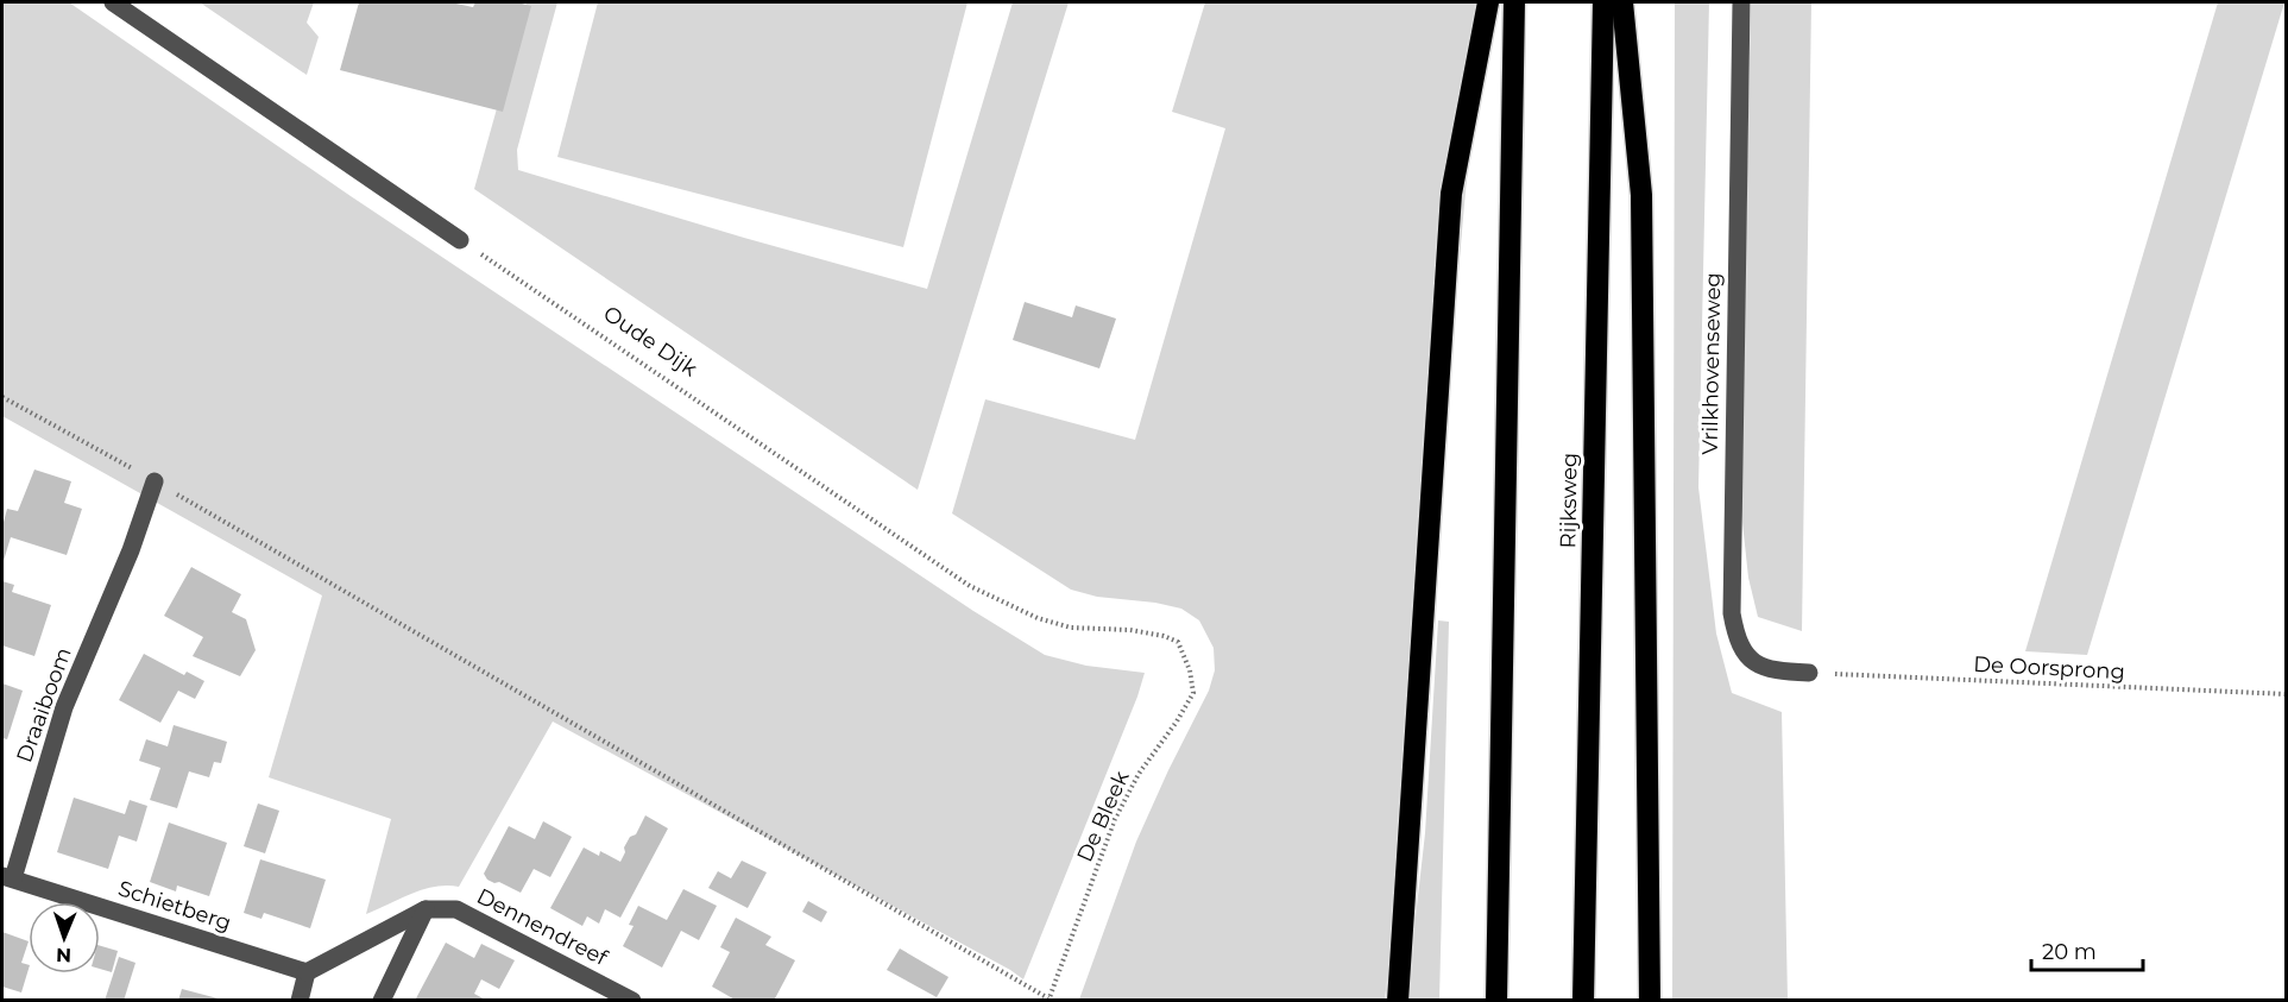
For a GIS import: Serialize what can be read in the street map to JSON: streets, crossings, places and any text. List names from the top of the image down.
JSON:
{
  "streets": {
    "highway": ["Rijksweg"],
    "street": [
      "Vrilkhovenseweg",
      "Draaiboom",
      "Schietberg",
      "Dennendreef"
    ],
    "path": ["Oude Dijk", "De Oorsprong", "De Bleek"]
  },
  "crossings": [
    ["Oude Dijk", "De Bleek"],
    ["Vrilkhovenseweg", "De Oorsprong"],
    ["Draaiboom", "Schietberg"]
  ],
  "scale_bar": "20 m",
  "north": "bottom"
}
